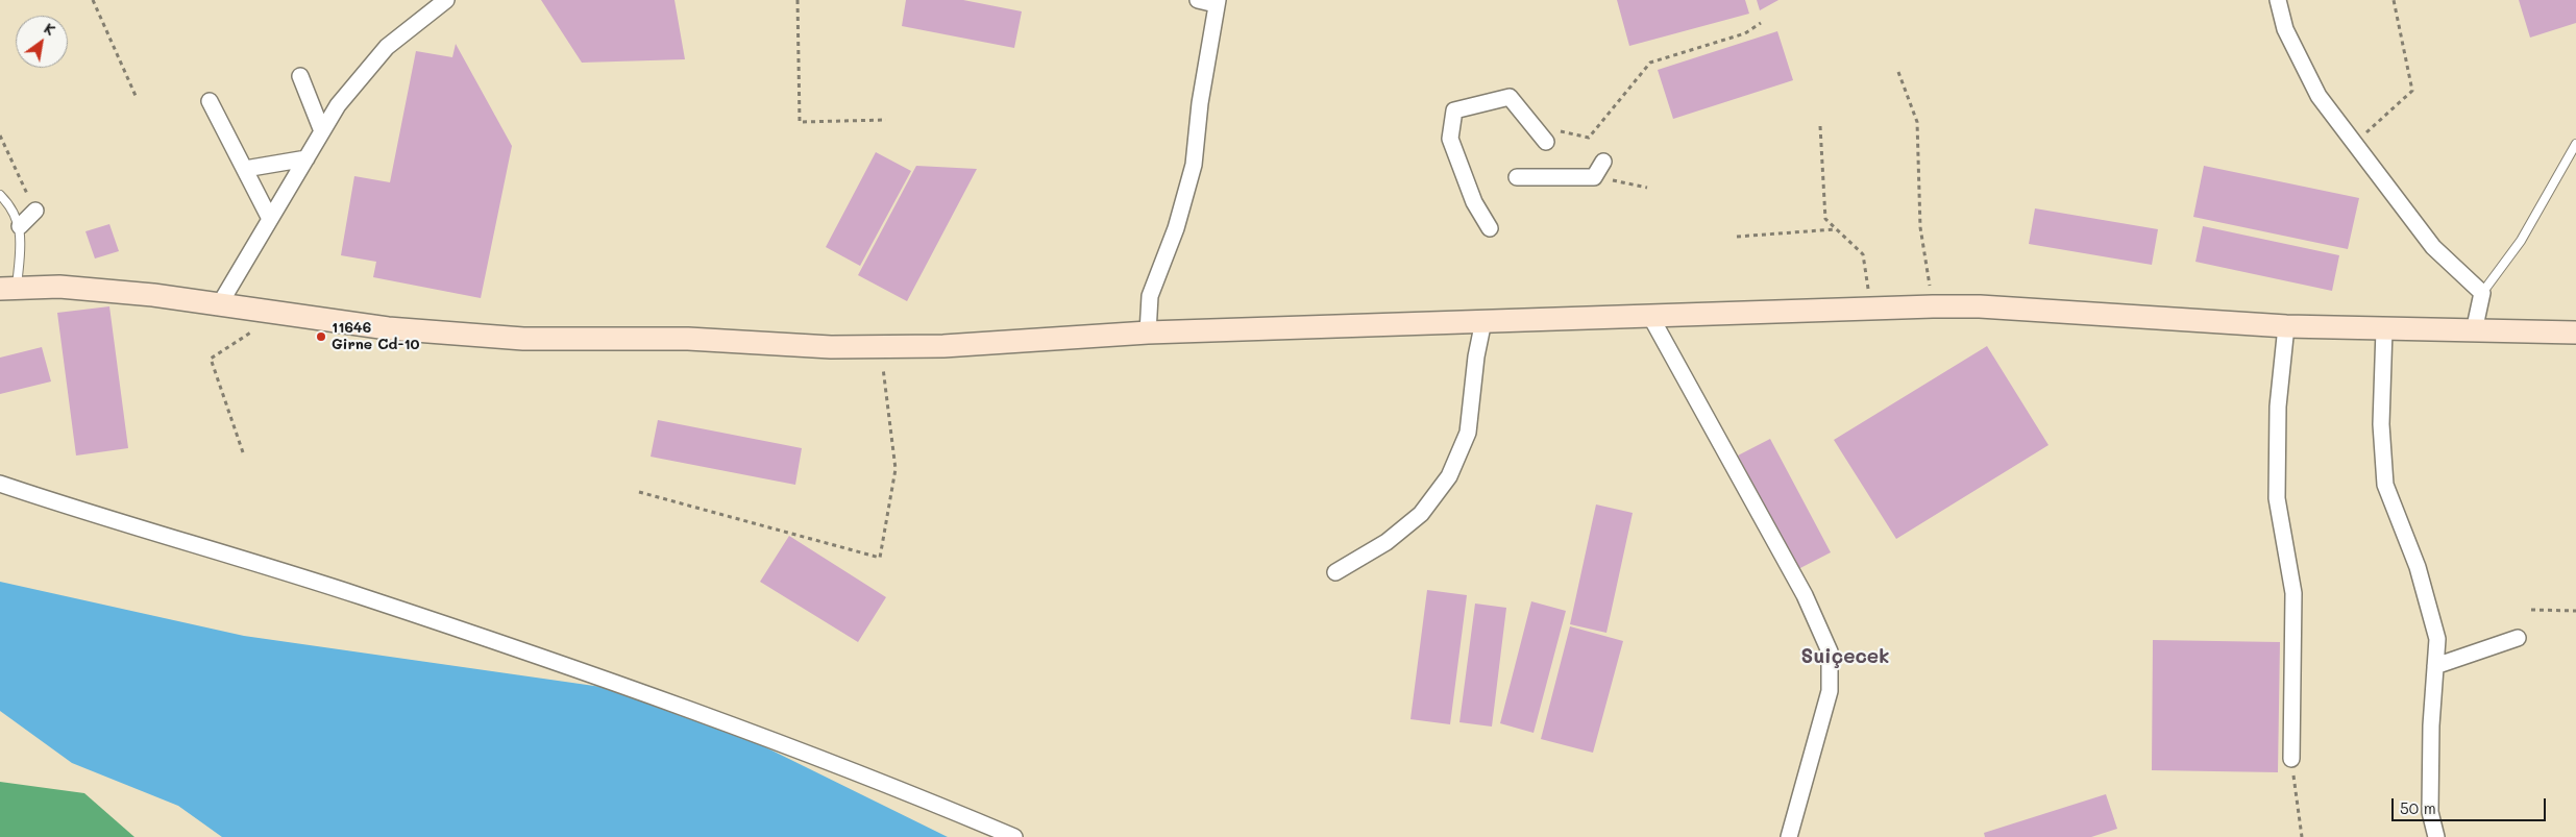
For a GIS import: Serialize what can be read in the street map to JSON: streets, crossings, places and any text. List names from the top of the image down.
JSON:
{
  "districts": ["Suiçecek"],
  "places": ["11646 Girne Cd-10"],
  "scale_bar": "50 m",
  "north": "top right"
}
